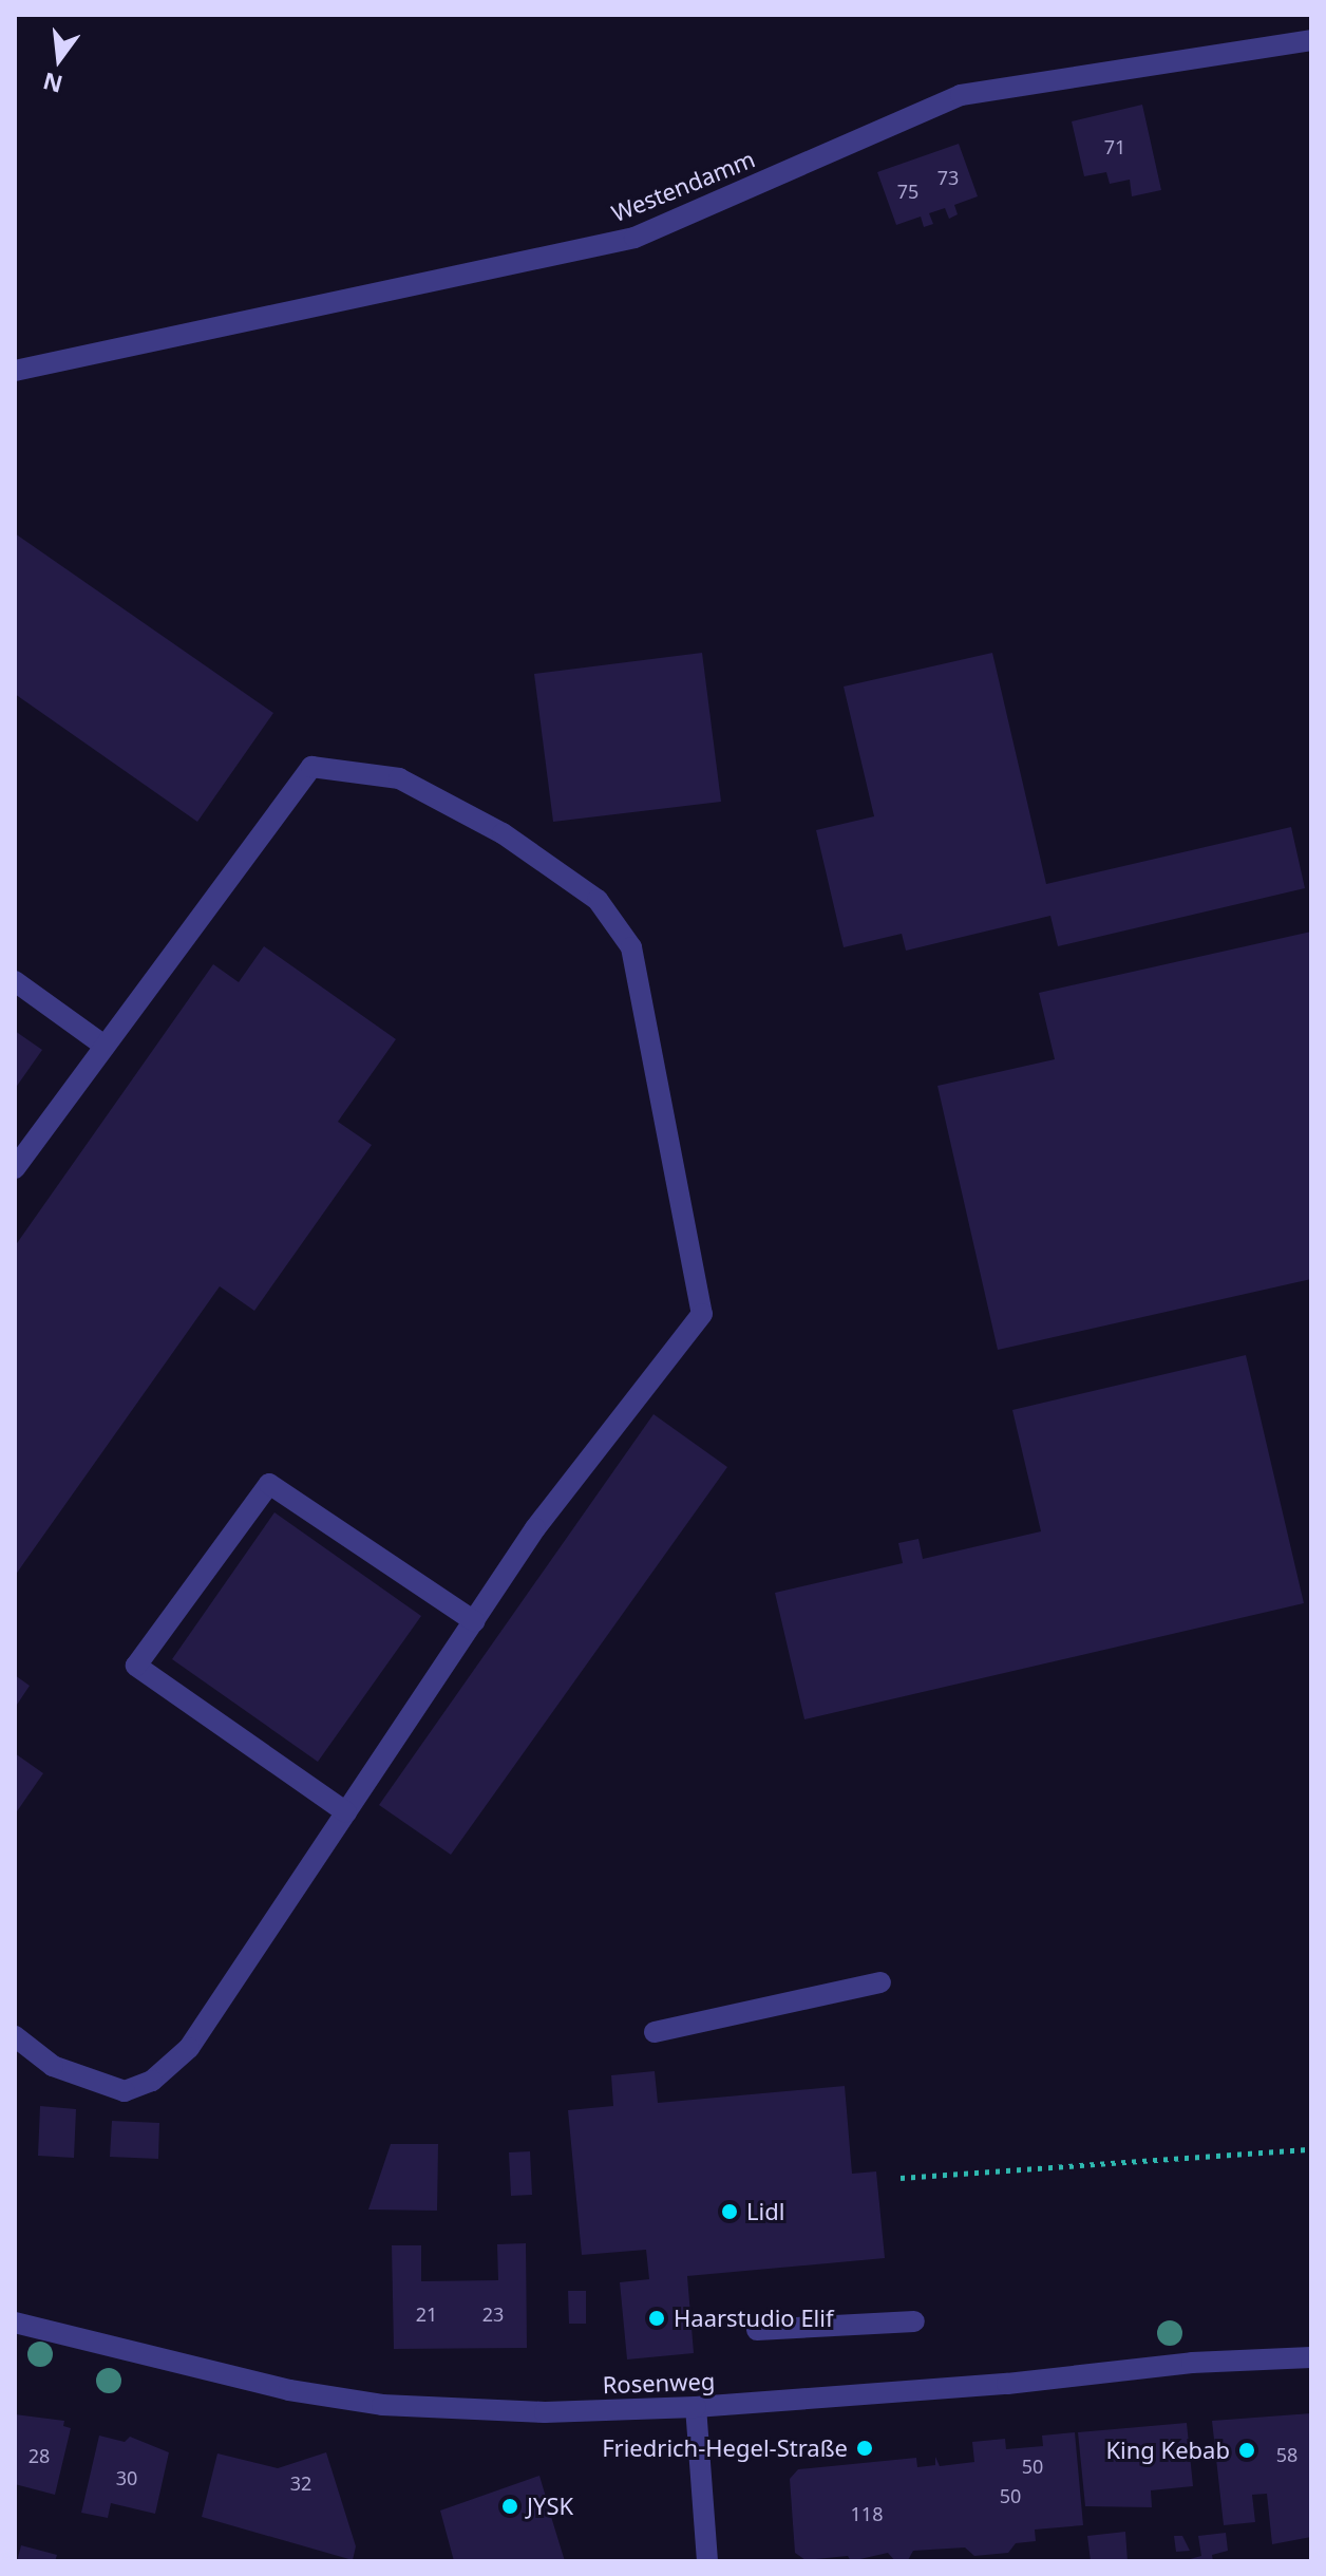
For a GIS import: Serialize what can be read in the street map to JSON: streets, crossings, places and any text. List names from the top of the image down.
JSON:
{
  "streets": {
    "street": ["Westendamm", "Rosenweg"]
  },
  "places": [
    "Lidl",
    "Haarstudio Elif",
    "Friedrich-Hegel-Straße",
    "King Kebab",
    "JYSK"
  ],
  "house_numbers": [
    "71",
    "73",
    "75",
    "21",
    "23",
    "58",
    "28",
    "50",
    "30",
    "32",
    "50",
    "118"
  ],
  "north": "bottom"
}
